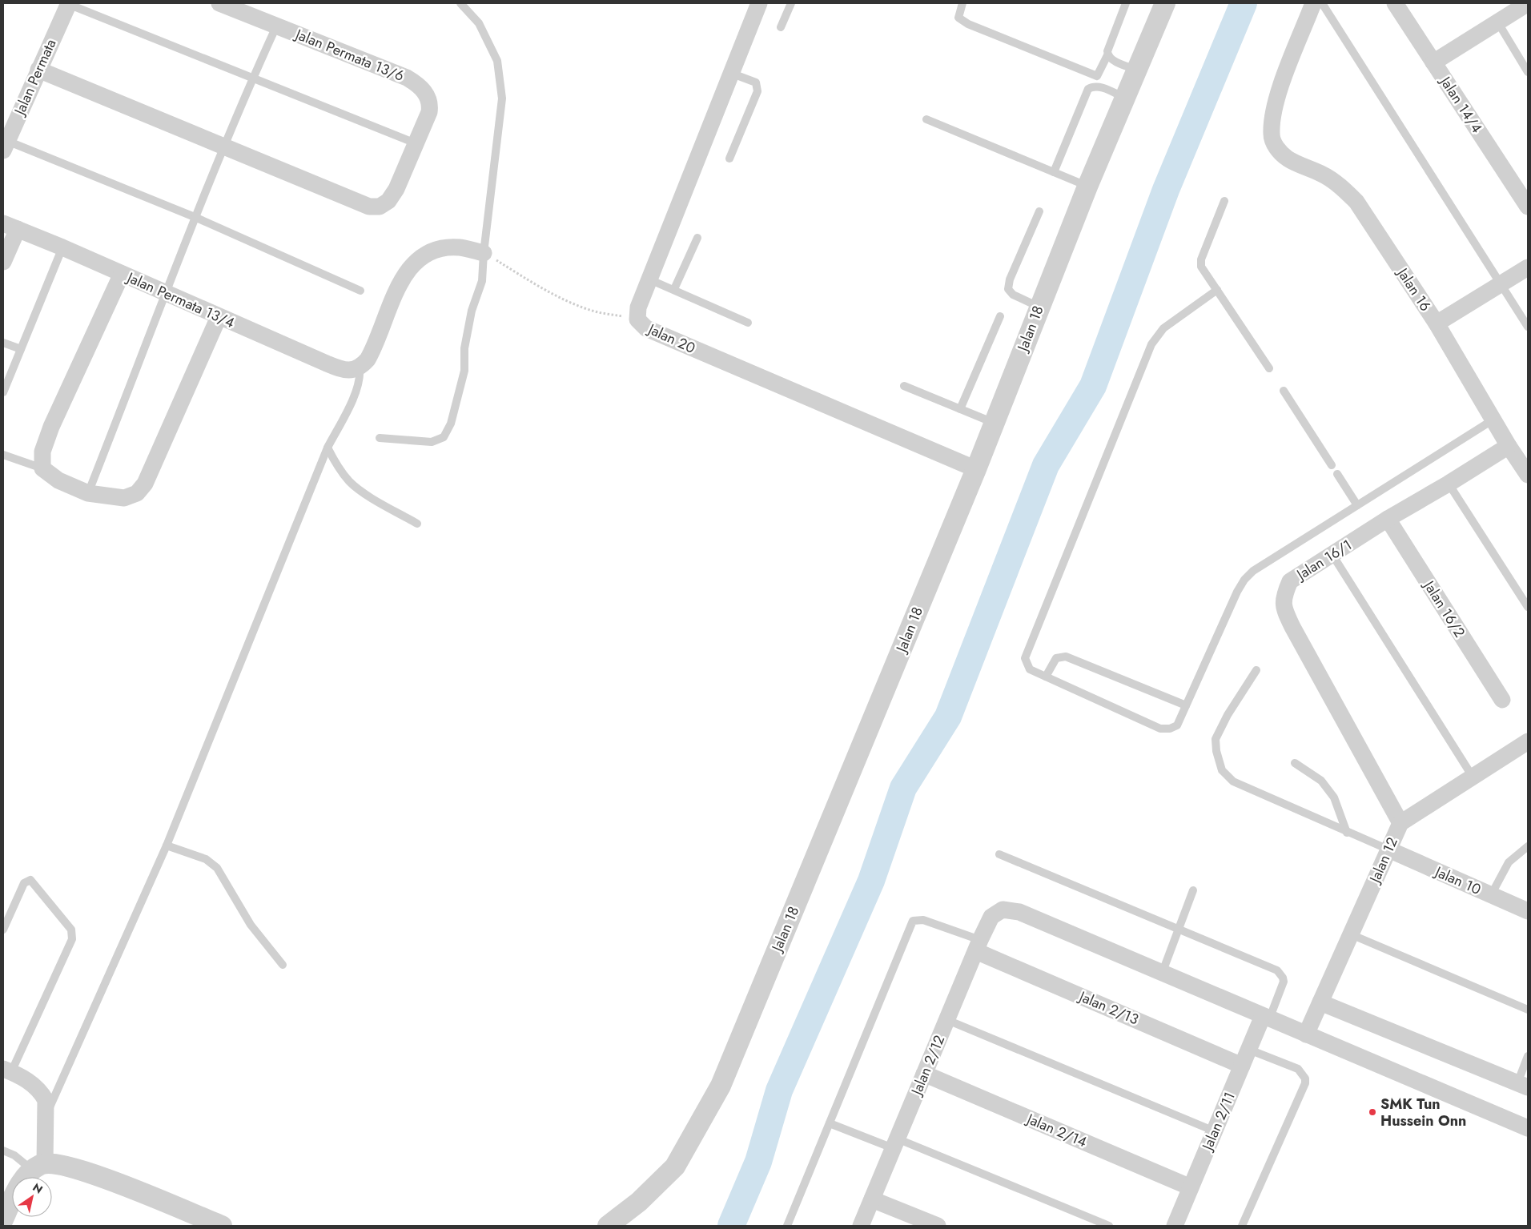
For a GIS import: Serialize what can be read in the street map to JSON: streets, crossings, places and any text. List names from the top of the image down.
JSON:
{
  "streets": {
    "street": [
      "Jalan Permata 13/6",
      "Jalan Permata",
      "Jalan 14/4",
      "Jalan 16",
      "Jalan Permata 13/4",
      "Jalan 18",
      "Jalan 20",
      "Jalan 16/1",
      "Jalan 16/2",
      "Jalan 12",
      "Jalan 10",
      "Jalan 2/13",
      "Jalan 2/12",
      "Jalan 2/11",
      "Jalan 2/14"
    ]
  },
  "crossings": [
    ["Jalan 16", "Jalan 16/1"],
    ["Jalan 18", "Jalan 20"],
    ["Jalan 16/1", "Jalan 16/2"],
    ["Jalan 16/1", "Jalan 12"],
    ["Jalan 12", "Jalan 10"],
    ["Jalan 2/13", "Jalan 2/12"],
    ["Jalan 2/13", "Jalan 2/11"],
    ["Jalan 2/12", "Jalan 2/14"],
    ["Jalan 2/11", "Jalan 2/14"]
  ],
  "places": ["SMK Tun Hussein Onn"],
  "north": "top right"
}
